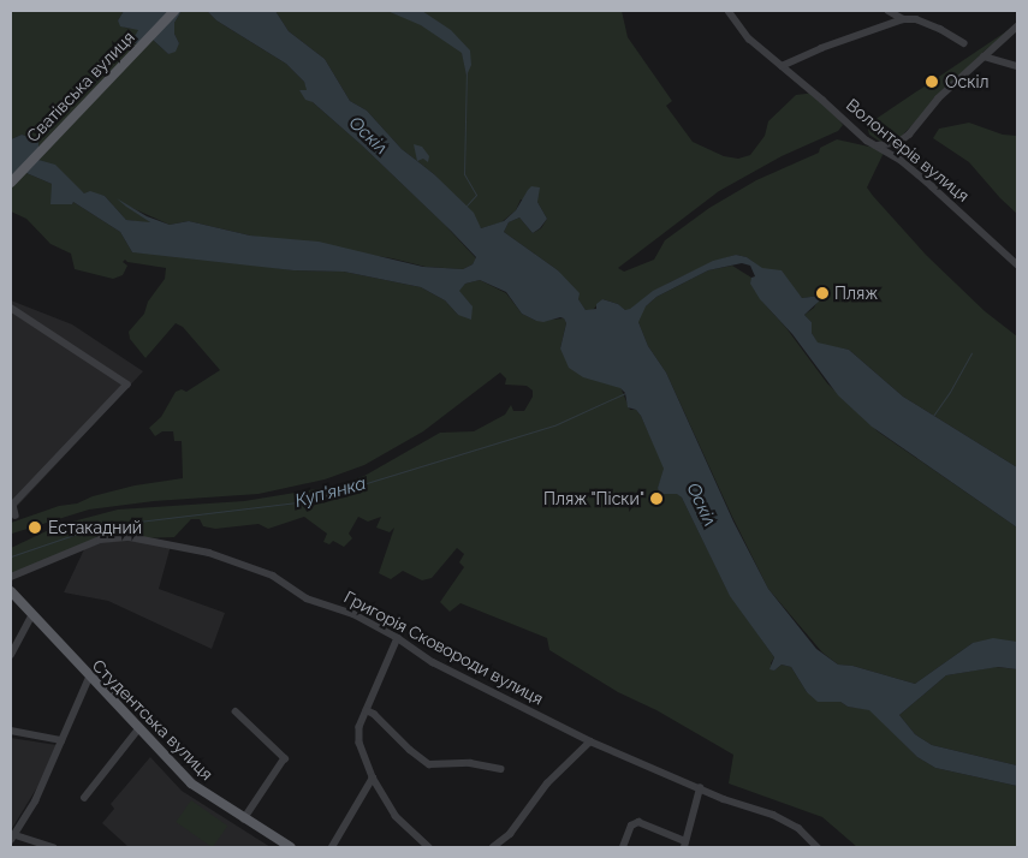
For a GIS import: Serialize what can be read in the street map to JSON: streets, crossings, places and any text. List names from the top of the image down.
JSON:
{
  "streets": {
    "main road": ["Сватівська вулиця", "Студентська вулиця"],
    "street": ["Волонтерів вулиця", "Григорія Сковороди вулиця"]
  },
  "water": ["Оскіл", "Куп'янка"],
  "places": [
    "Оскіл",
    "Пляж",
    "Пляж \"Піски\"",
    "Естакадний"
  ]
}
